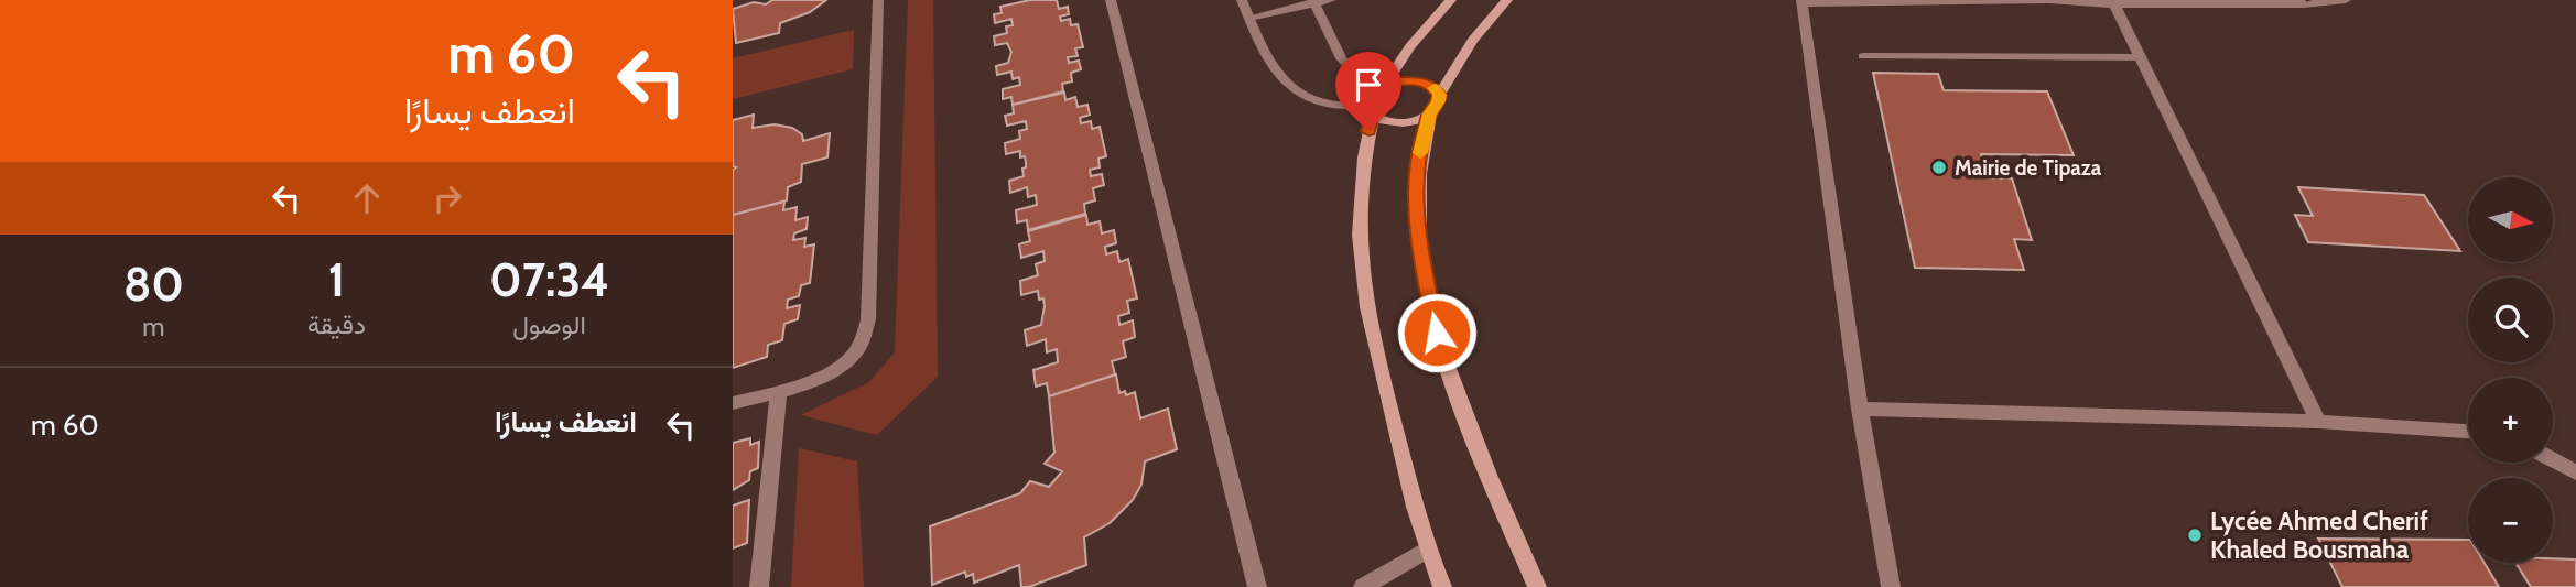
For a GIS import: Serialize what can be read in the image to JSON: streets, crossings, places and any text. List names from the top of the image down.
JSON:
{
  "places": ["Mairie de Tipaza", "Lycée Ahmed Cherif Khaled Bousmaha"],
  "north": "right",
  "page": {
    "turn": ["60 m", "انعطف يسارًا"],
    "map_buttons": ["+", "−"],
    "eta": [
      "07:34",
      "الوصول",
      "1",
      "دقيقة",
      "80",
      "m"
    ],
    "list": [
      {
        "name": "انعطف يسارًا",
        "value": "60 m"
      }
    ]
  }
}
